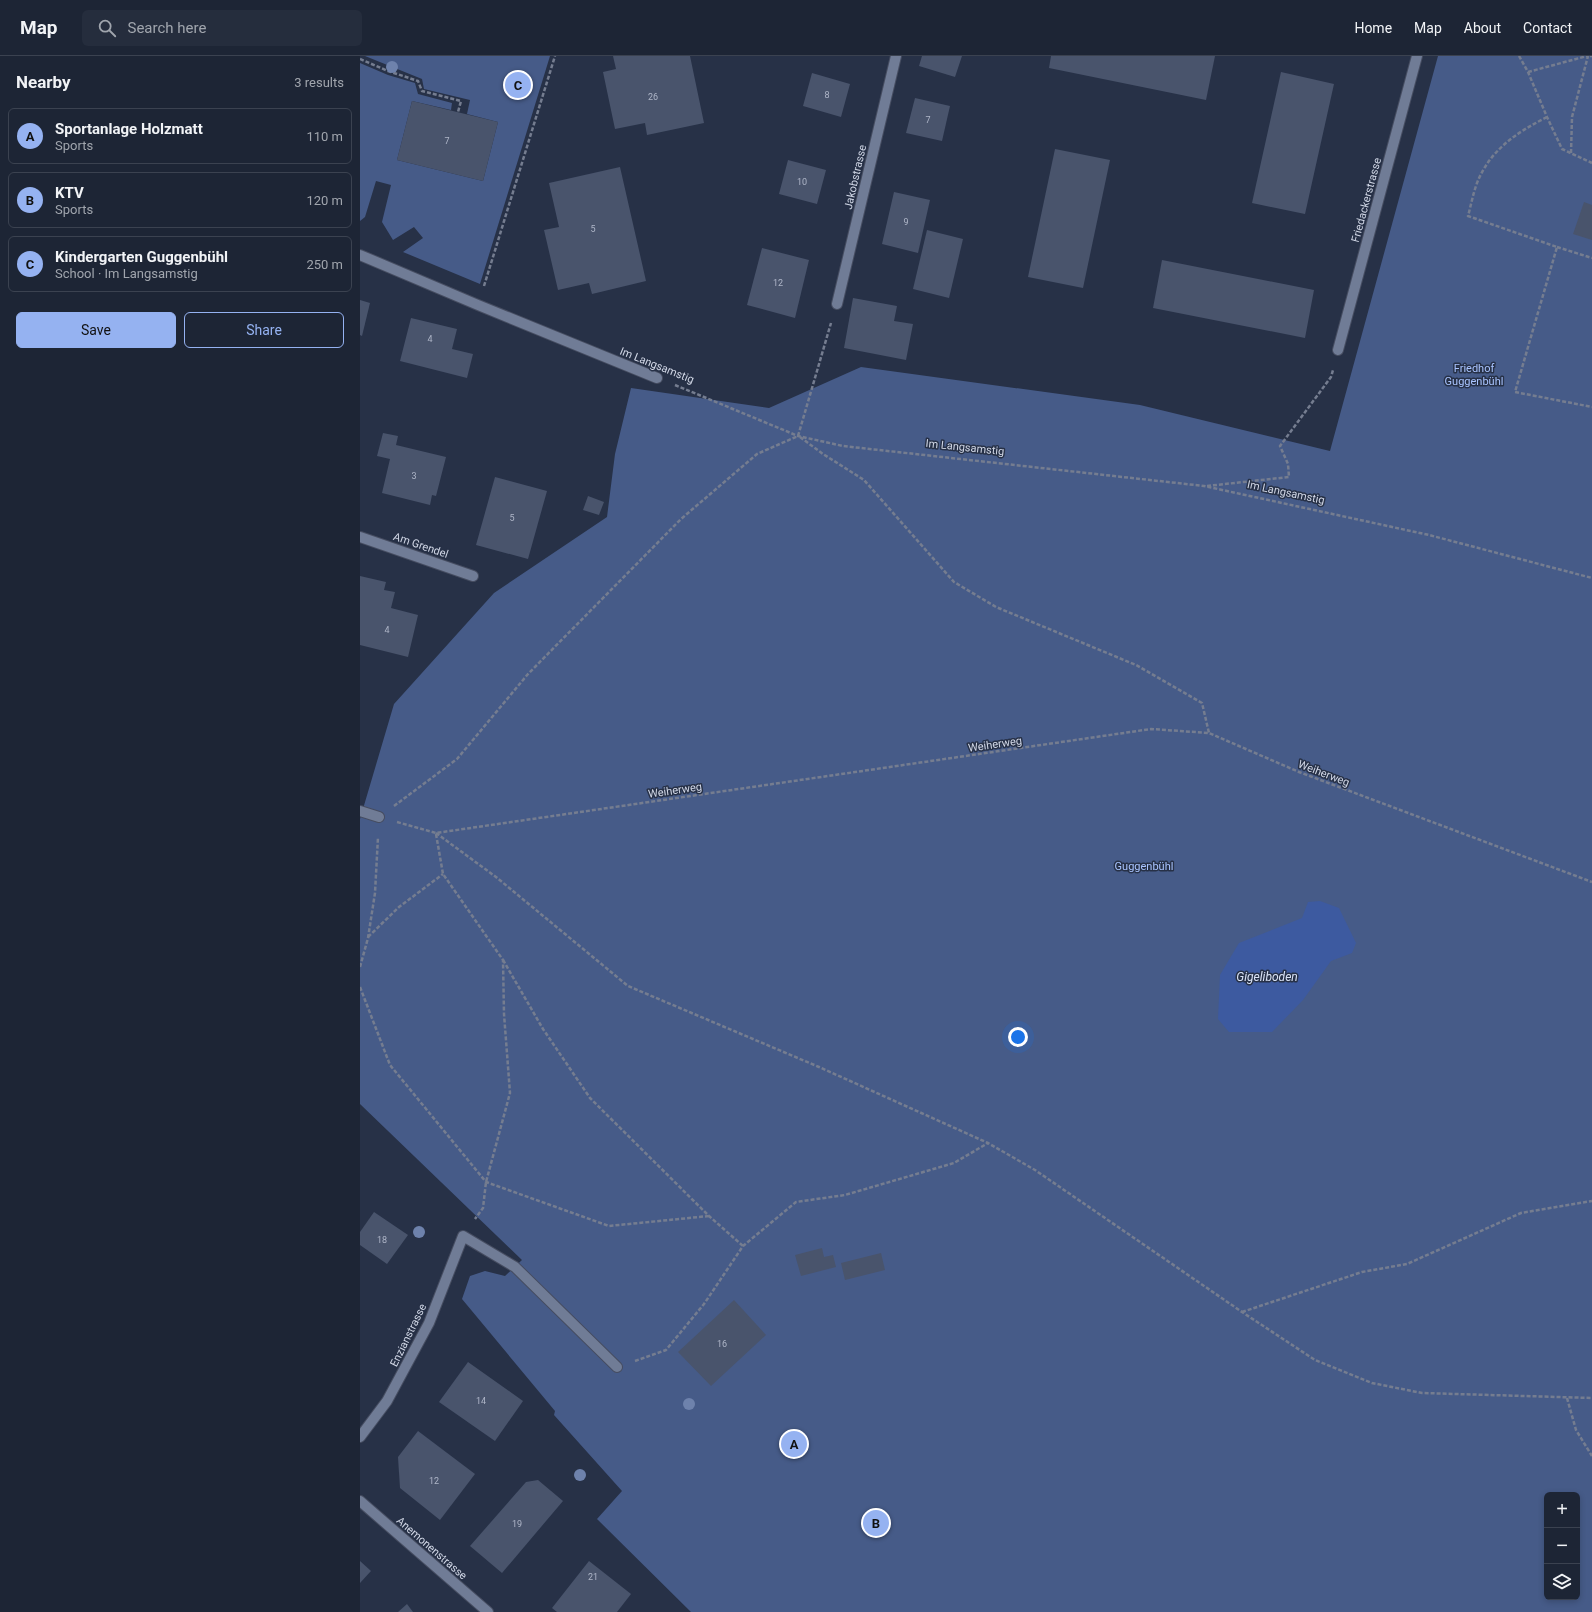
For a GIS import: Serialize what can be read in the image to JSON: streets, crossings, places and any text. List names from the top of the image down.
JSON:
{
  "streets": {
    "street": [
      "Jakobstrasse",
      "Friedackerstrasse",
      "Im Langsamstig",
      "Am Grendel",
      "Enzianstrasse",
      "Anemonenstrasse"
    ],
    "path": ["Weiherweg"]
  },
  "water": ["Gigeliboden"],
  "parks": ["Friedhof Guggenbühl", "Guggenbühl"],
  "house_numbers": [
    "8",
    "26",
    "7",
    "7",
    "10",
    "9",
    "5",
    "12",
    "4",
    "3",
    "5",
    "4",
    "18",
    "16",
    "14",
    "12",
    "19",
    "21"
  ],
  "page": {
    "header": "Map",
    "search": "Search here",
    "nav": [
      "Home",
      "Map",
      "About",
      "Contact"
    ],
    "heading": ["Nearby", "3 results"],
    "pins": ["C", "A", "B"],
    "list": [
      {
        "mark": "A",
        "name": "Sportanlage Holzmatt",
        "note": "Sports",
        "value": "110 m"
      },
      {
        "mark": "B",
        "name": "KTV",
        "note": "Sports",
        "value": "120 m"
      },
      {
        "mark": "C",
        "name": "Kindergarten Guggenbühl",
        "note": "School · Im Langsamstig",
        "value": "250 m"
      }
    ],
    "buttons": ["Save", "Share"],
    "map_buttons": ["+", "−"]
  }
}
